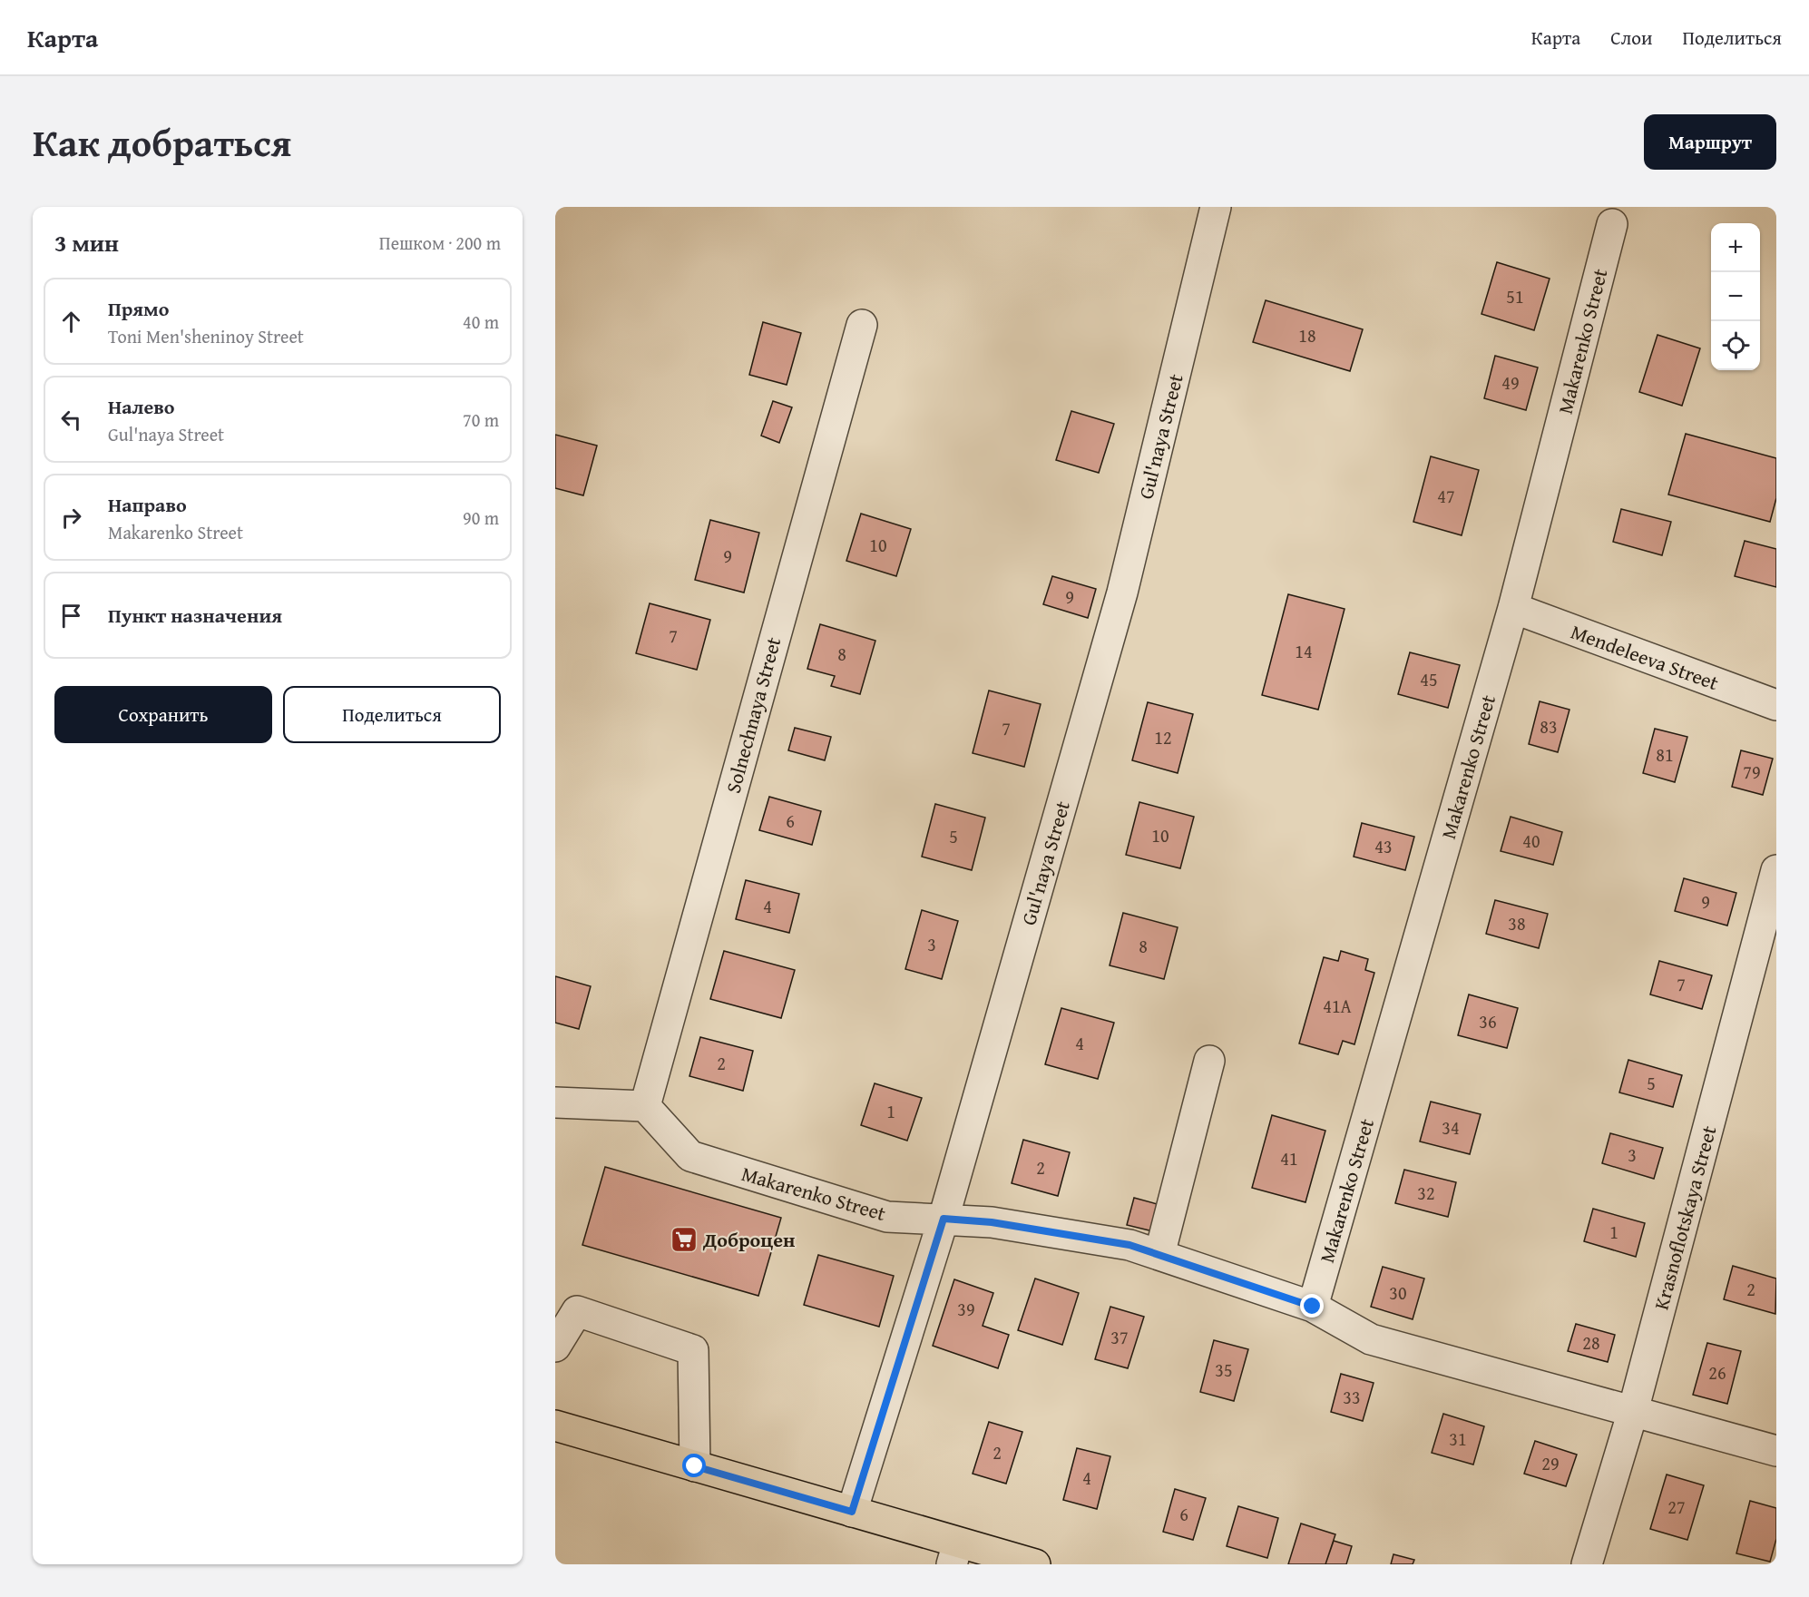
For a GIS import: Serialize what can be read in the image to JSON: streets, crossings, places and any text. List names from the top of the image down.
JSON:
{
  "streets": {
    "street": [
      "Makarenko Street",
      "Gul'naya Street",
      "Mendeleeva Street",
      "Solnechnaya Street",
      "Krasnoflotskaya Street"
    ]
  },
  "crossings": [
    ["Makarenko Street", "Gul'naya Street"],
    ["Makarenko Street", "Mendeleeva Street"],
    ["Makarenko Street", "Solnechnaya Street"],
    ["Makarenko Street", "Krasnoflotskaya Street"]
  ],
  "places": {
    "supermarket": ["Доброцен"]
  },
  "house_numbers": [
    "51",
    "18",
    "49",
    "47",
    "10",
    "9",
    "9",
    "7",
    "14",
    "8",
    "45",
    "83",
    "7",
    "12",
    "81",
    "79",
    "6",
    "10",
    "5",
    "40",
    "43",
    "9",
    "4",
    "38",
    "3",
    "8",
    "7",
    "41А",
    "36",
    "4",
    "2",
    "5",
    "1",
    "34",
    "3",
    "41",
    "2",
    "32",
    "1",
    "2",
    "30",
    "39",
    "37",
    "28",
    "35",
    "26",
    "33",
    "31",
    "2",
    "29",
    "4",
    "27",
    "6"
  ],
  "page": {
    "header": "Карта",
    "nav": ["Карта", "Слои", "Поделиться"],
    "title": "Как добраться",
    "buttons": [
      "Маршрут",
      ["Сохранить", "Поделиться"]
    ],
    "heading": ["3 мин", "Пешком · 200 m"],
    "map_buttons": ["+", "−"],
    "list": [
      ["Прямо", "Toni Men'sheninoy Street", "40 m"],
      ["Налево", "Gul'naya Street", "70 m"],
      ["Направо", "Makarenko Street", "90 m"],
      "Пункт назначения"
    ]
  }
}
